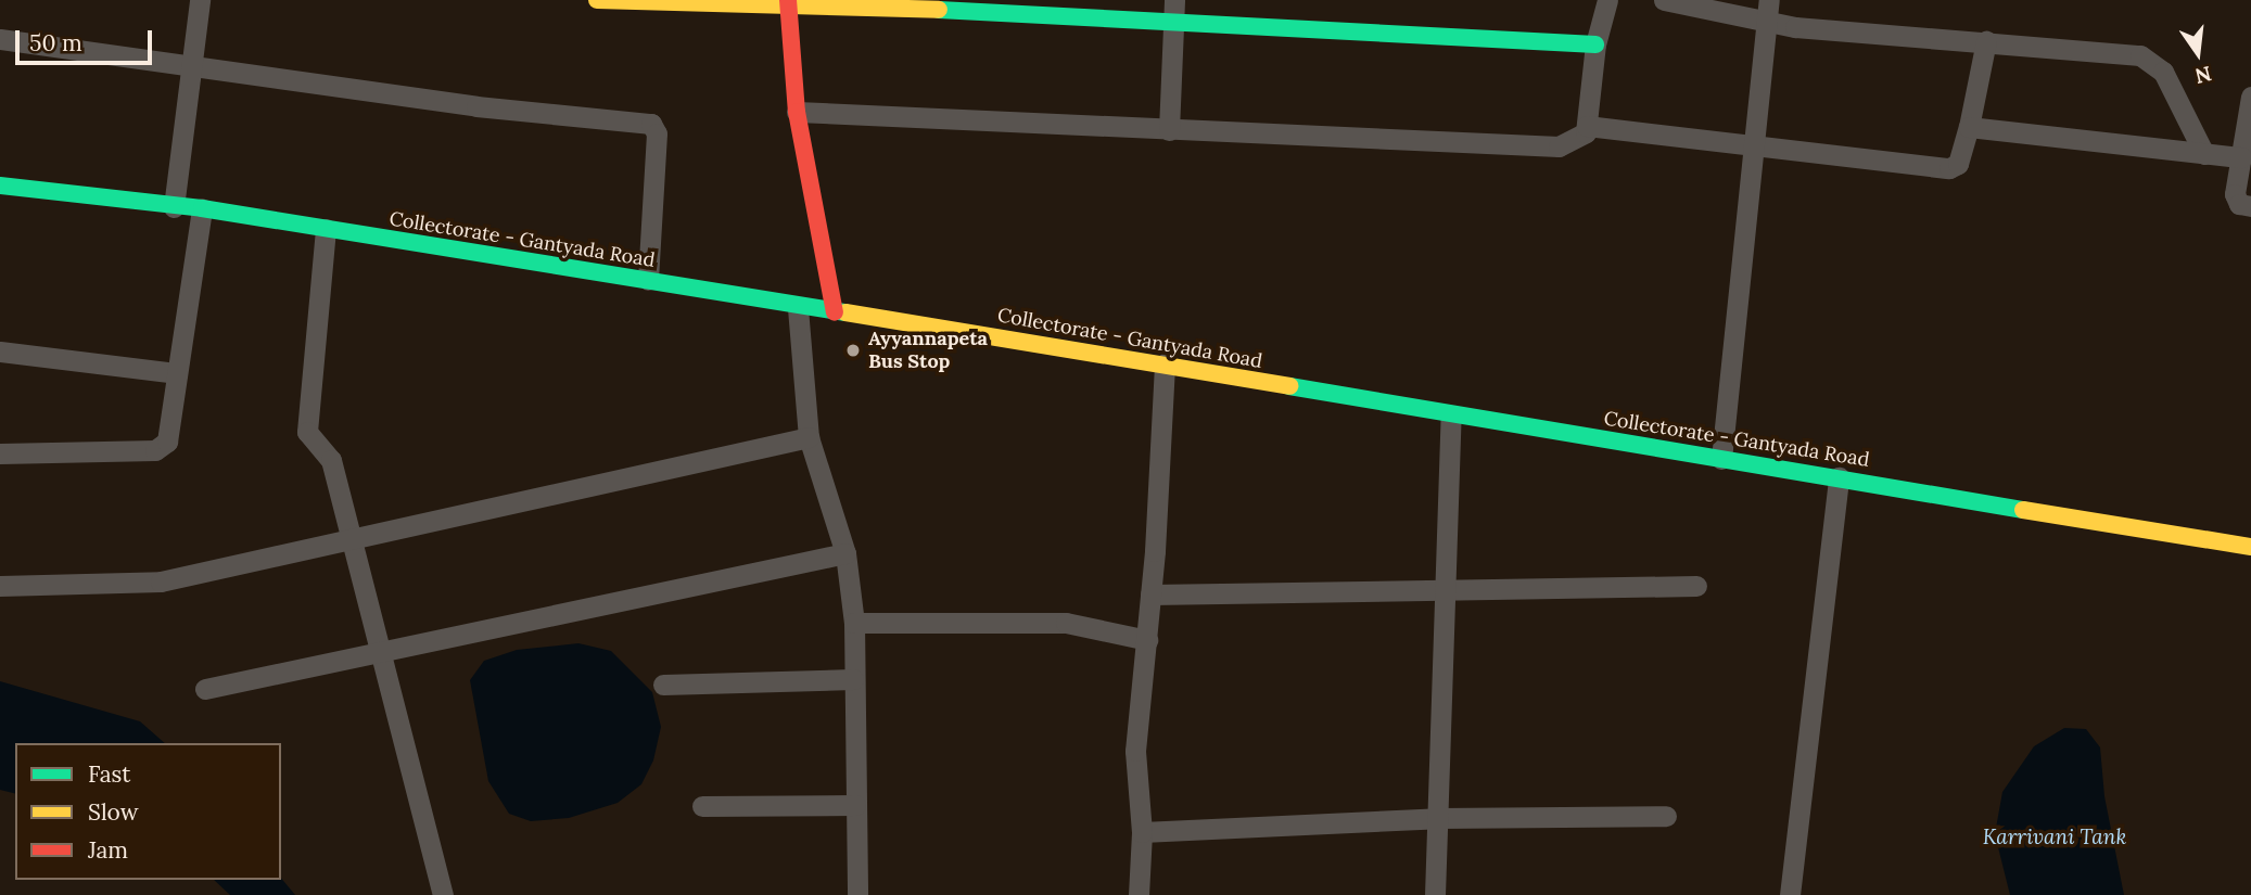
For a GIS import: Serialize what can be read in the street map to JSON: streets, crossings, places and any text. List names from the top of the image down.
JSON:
{
  "streets": {
    "street": ["Collectorate - Gantyada Road"]
  },
  "water": ["Karrivani Tank"],
  "places": ["Ayyannapeta Bus Stop"],
  "legend": ["Fast", "Slow", "Jam"],
  "scale_bar": "50 m",
  "north": "bottom"
}
